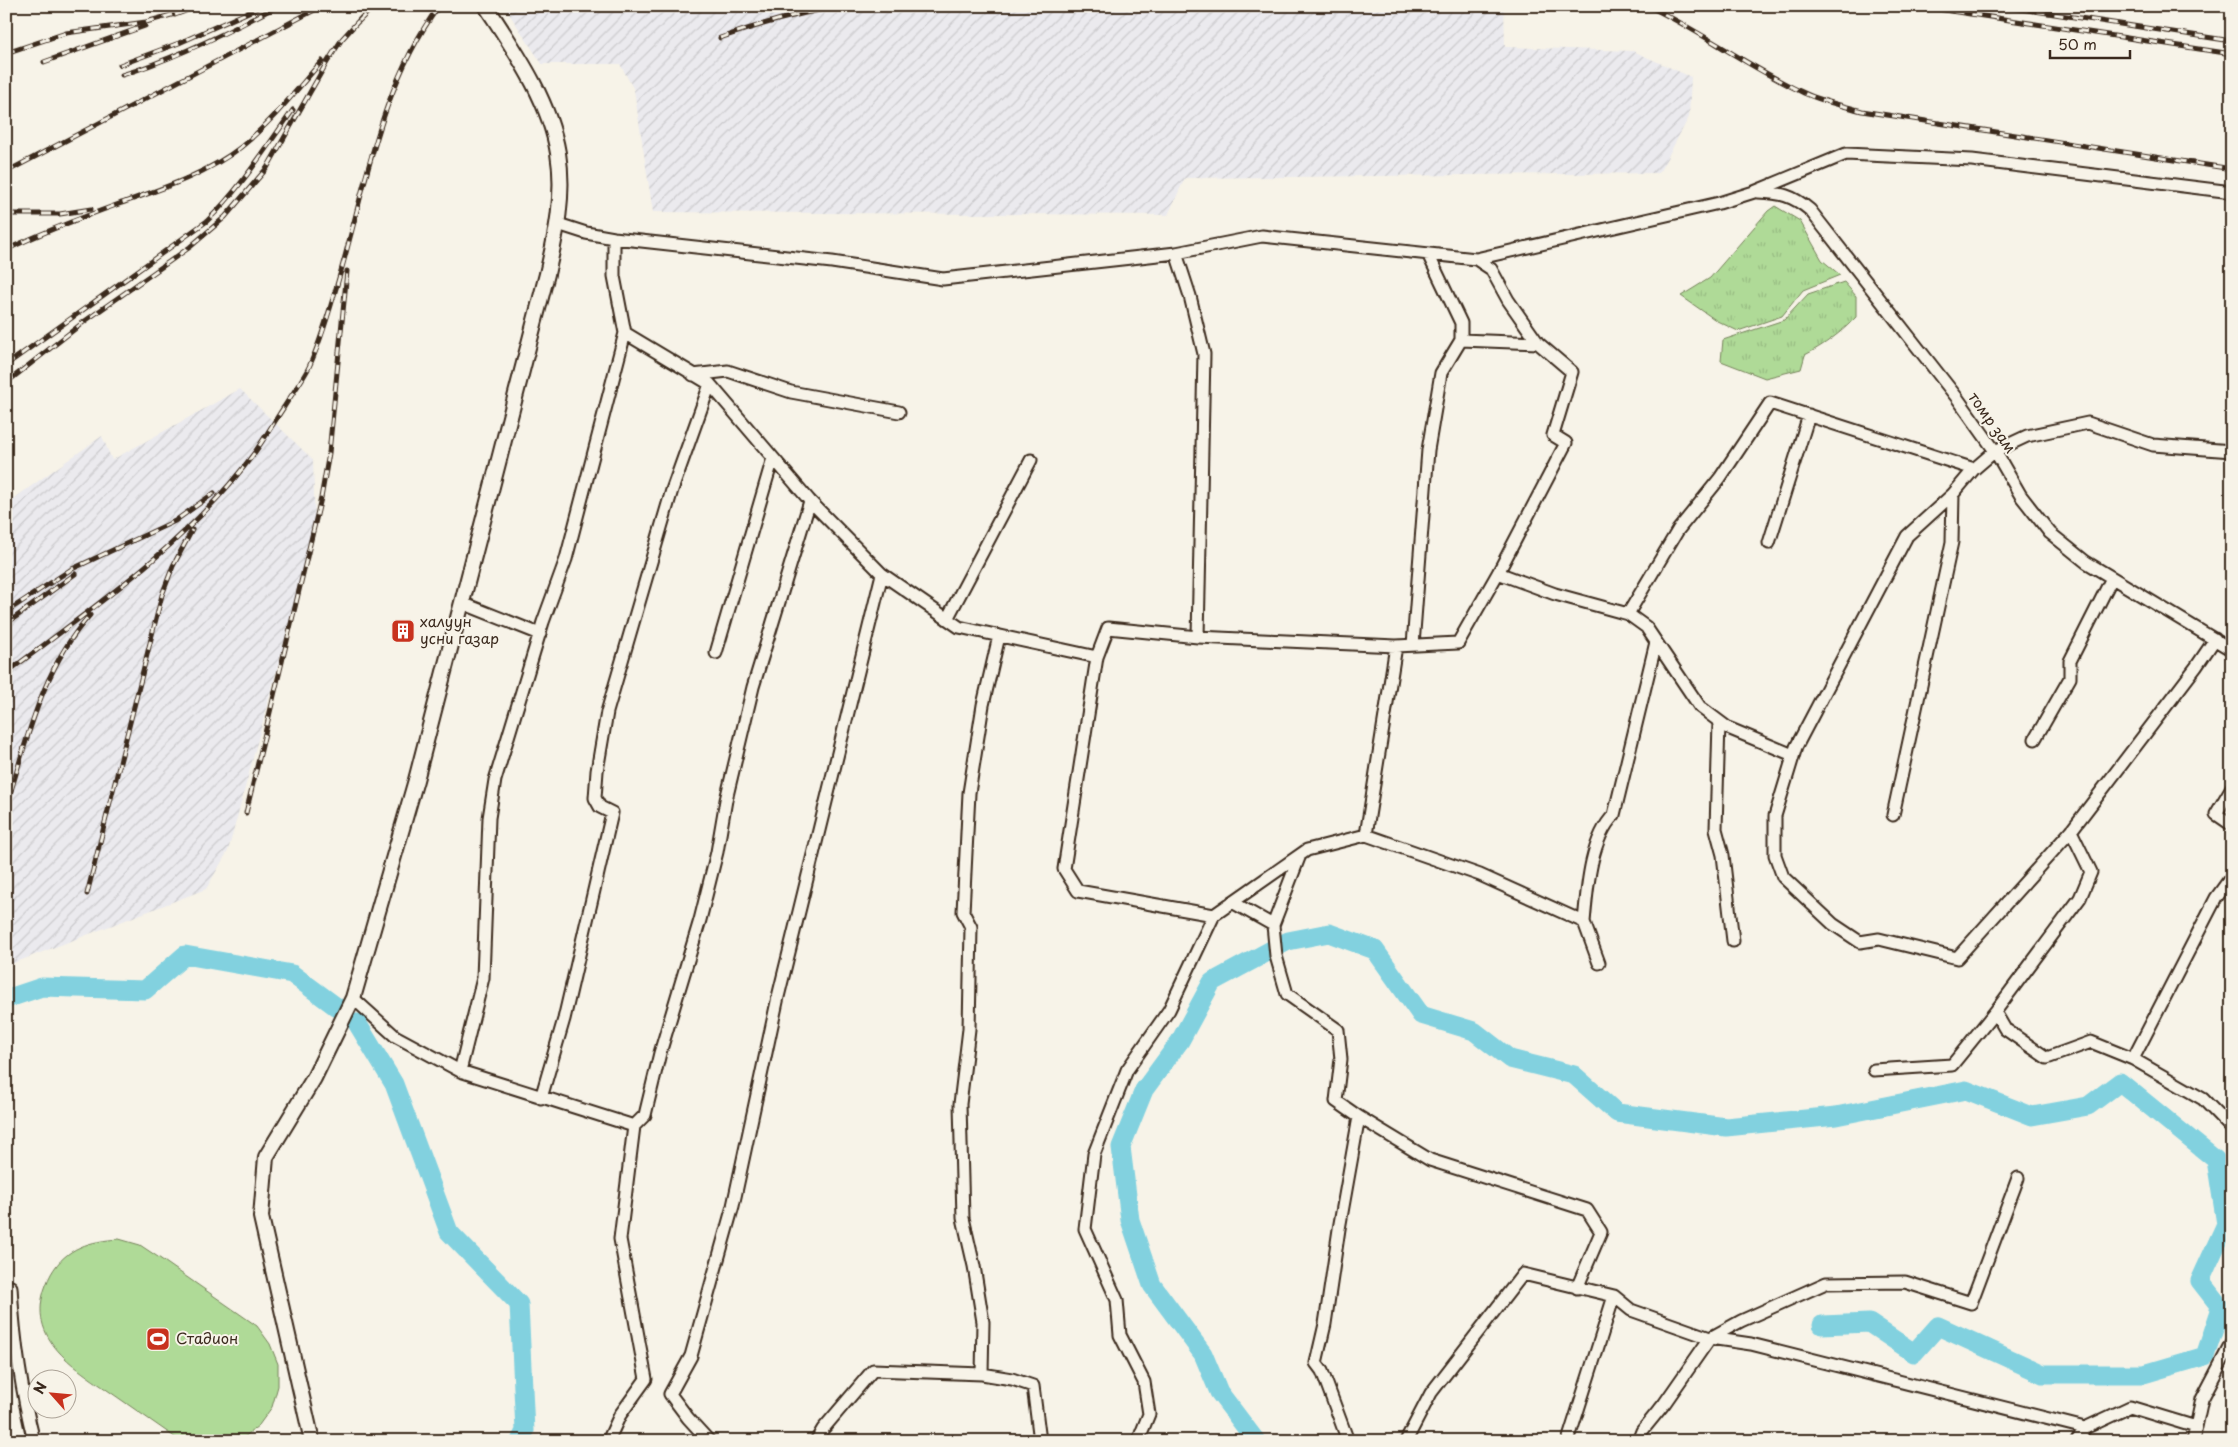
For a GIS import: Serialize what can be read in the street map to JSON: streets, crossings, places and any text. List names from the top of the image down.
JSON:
{
  "streets": {
    "street": ["томр зам"]
  },
  "places": {
    "building": ["халуун усни газар"],
    "sports": ["Стадион"]
  },
  "scale_bar": "50 m",
  "north": "top left"
}
